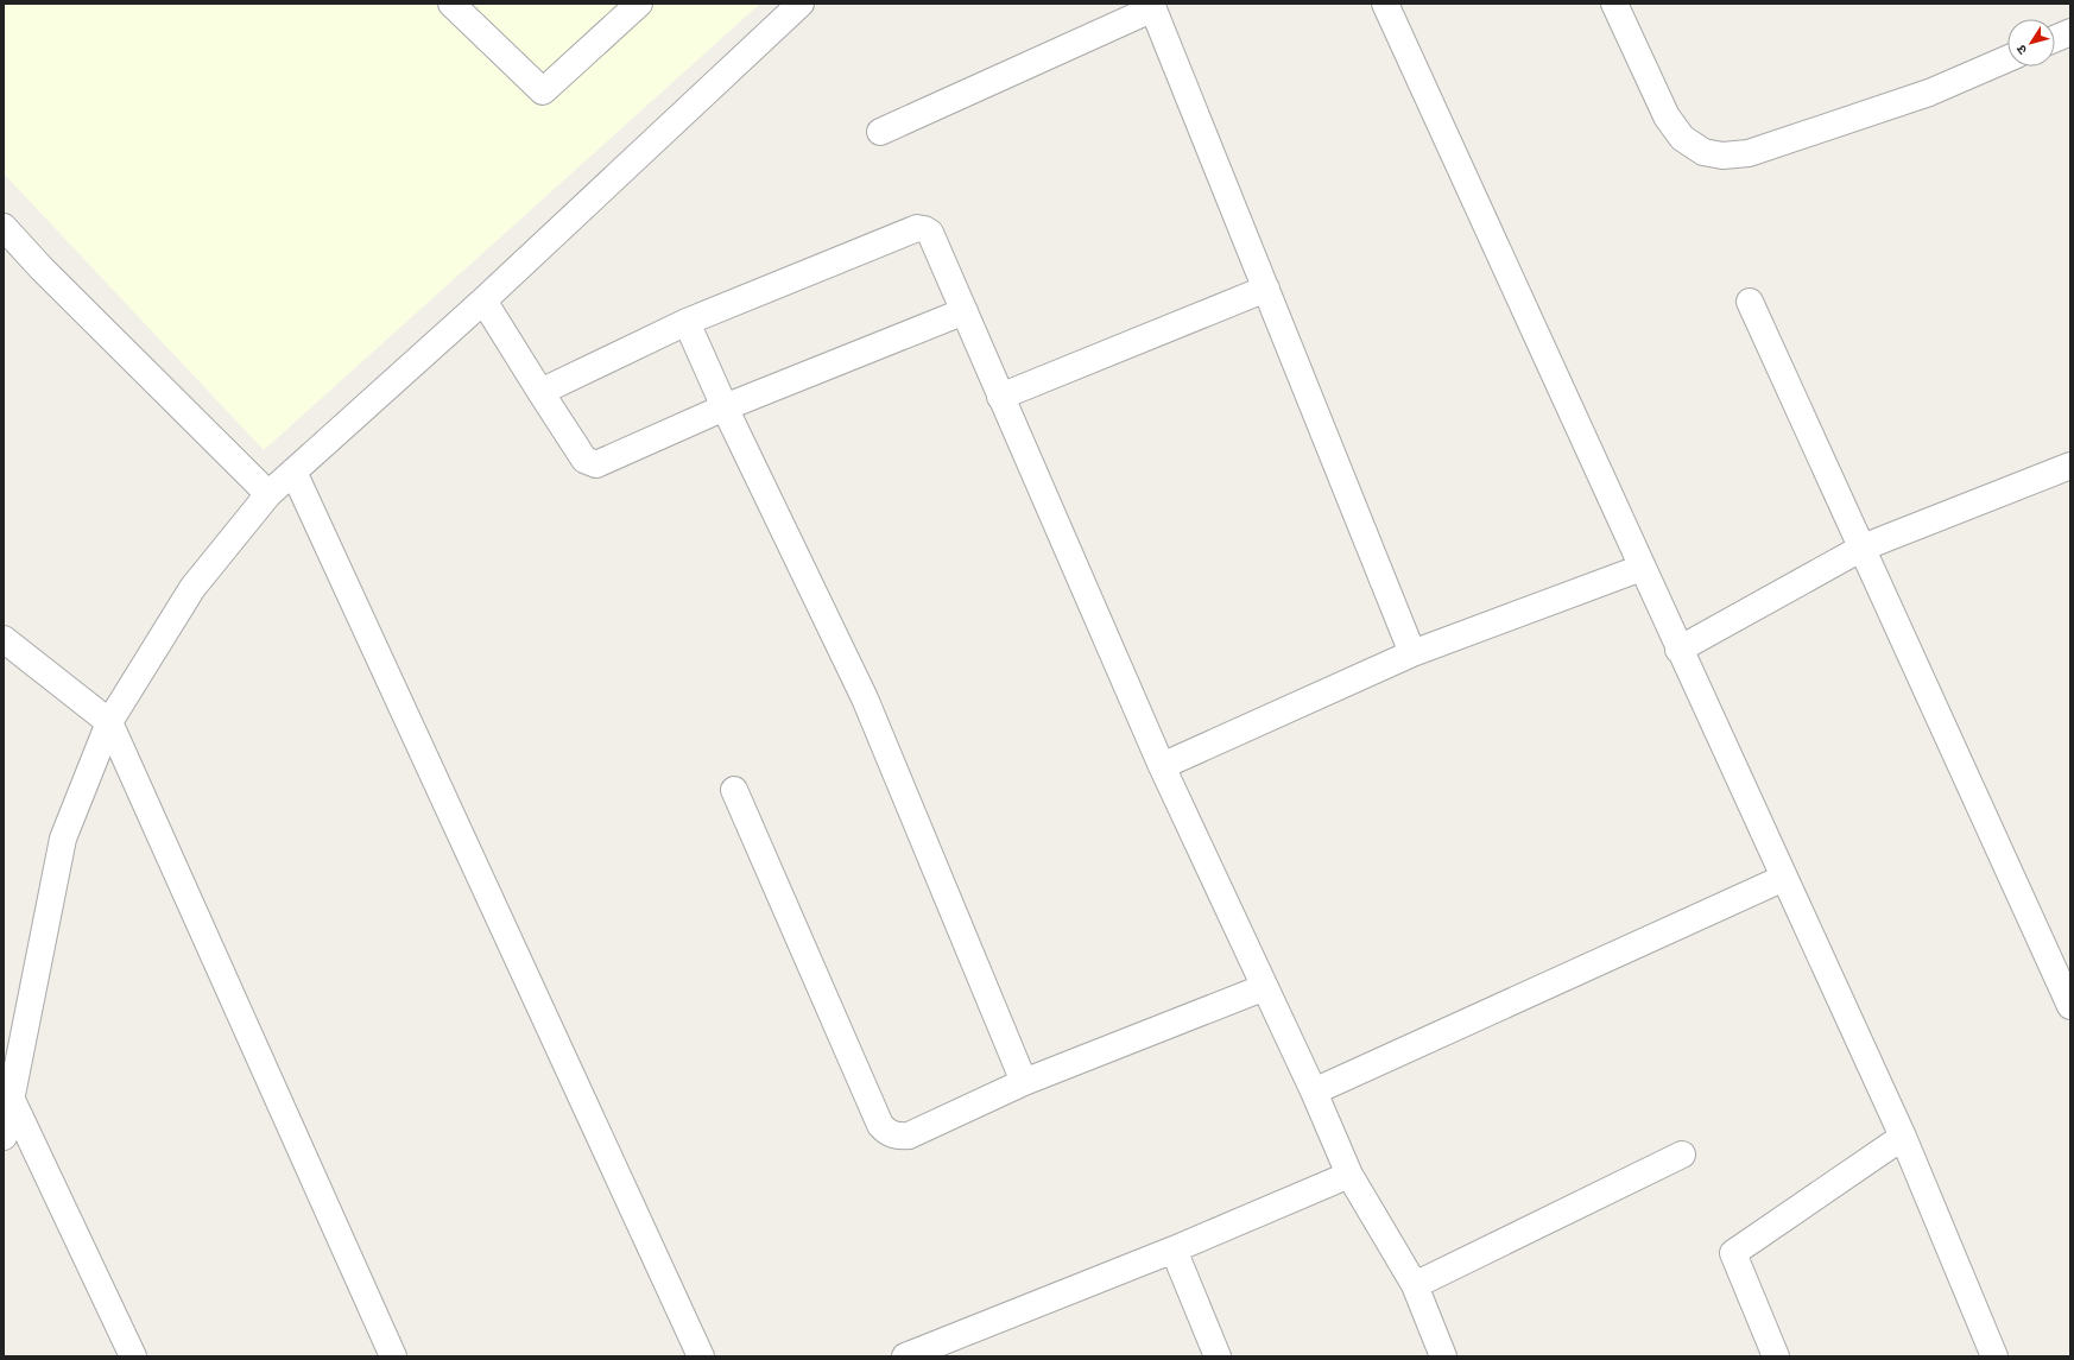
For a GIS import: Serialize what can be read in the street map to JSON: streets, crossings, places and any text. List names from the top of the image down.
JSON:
{
  "north": "bottom left"
}
